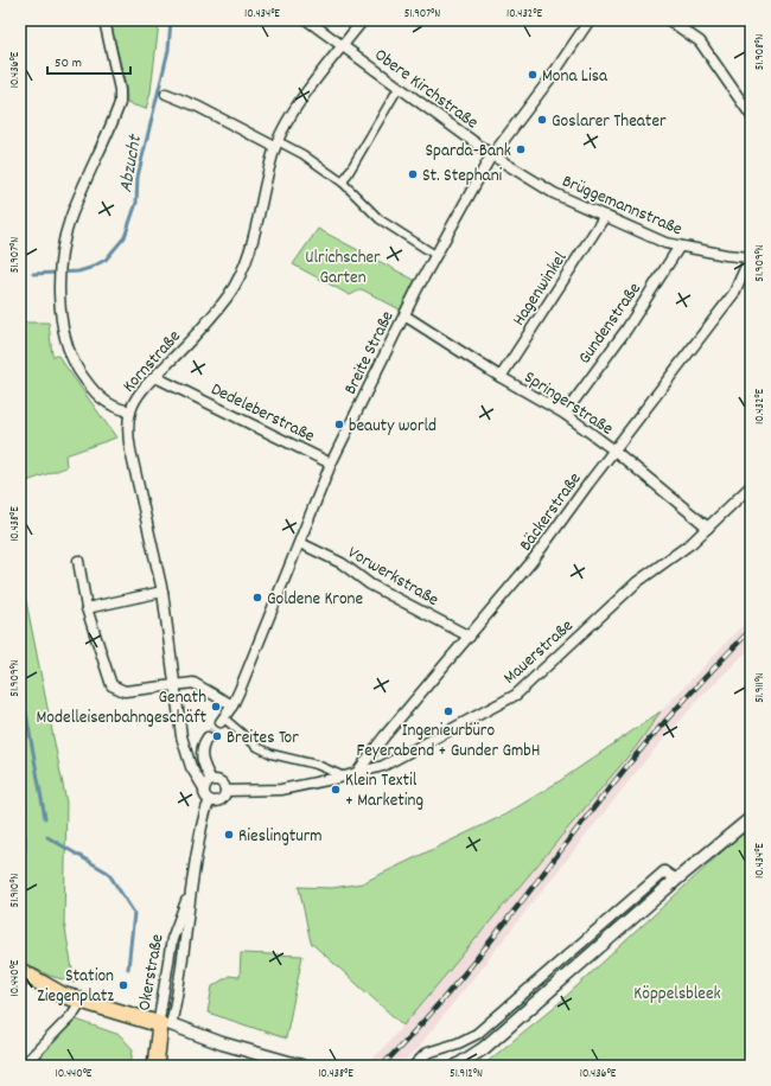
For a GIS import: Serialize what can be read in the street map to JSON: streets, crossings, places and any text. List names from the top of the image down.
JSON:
{
  "streets": {
    "main road": ["Okerstraße"],
    "street": [
      "Obere Kirchstraße",
      "Brüggemannstraße",
      "Hagenwinkel",
      "Gundenstraße",
      "Breite Straße",
      "Kornstraße",
      "Springerstraße",
      "Dedeleberstraße",
      "Bäckerstraße",
      "Vorwerkstraße",
      "Mauerstraße"
    ]
  },
  "crossings": [
    ["Obere Kirchstraße", "Brüggemannstraße"],
    ["Obere Kirchstraße", "Breite Straße"],
    ["Obere Kirchstraße", "Kornstraße"],
    ["Brüggemannstraße", "Hagenwinkel"],
    ["Brüggemannstraße", "Gundenstraße"],
    ["Brüggemannstraße", "Breite Straße"],
    ["Brüggemannstraße", "Bäckerstraße"],
    ["Hagenwinkel", "Springerstraße"],
    ["Gundenstraße", "Springerstraße"],
    ["Breite Straße", "Springerstraße"],
    ["Breite Straße", "Dedeleberstraße"],
    ["Breite Straße", "Vorwerkstraße"],
    ["Kornstraße", "Dedeleberstraße"],
    ["Kornstraße", "Mauerstraße"],
    ["Kornstraße", "Okerstraße"],
    ["Springerstraße", "Bäckerstraße"],
    ["Springerstraße", "Mauerstraße"],
    ["Bäckerstraße", "Vorwerkstraße"],
    ["Bäckerstraße", "Mauerstraße"],
    ["Mauerstraße", "Okerstraße"]
  ],
  "water": ["Abzucht"],
  "parks": ["Ulrichscher Garten", "Köppelsbleek"],
  "places": [
    "Mona Lisa",
    "Goslarer Theater",
    "Sparda-Bank",
    "St. Stephani",
    "beauty world",
    "Goldene Krone",
    "Genath Modelleisenbahngeschäft",
    "Ingenieurbüro Feyerabend + Gunder GmbH",
    "Breites Tor",
    "Klein Textil + Marketing",
    "Rieslingturm",
    "Station Ziegenplatz"
  ],
  "scale_bar": "50 m",
  "coordinates": [
    "10.434°E",
    "51.907°N",
    "10.432°E",
    "51.908°N",
    "10.436°E",
    "51.909°N",
    "10.438°E",
    "51.911°N",
    "51.910°N",
    "10.440°E",
    "51.912°N"
  ]
}
